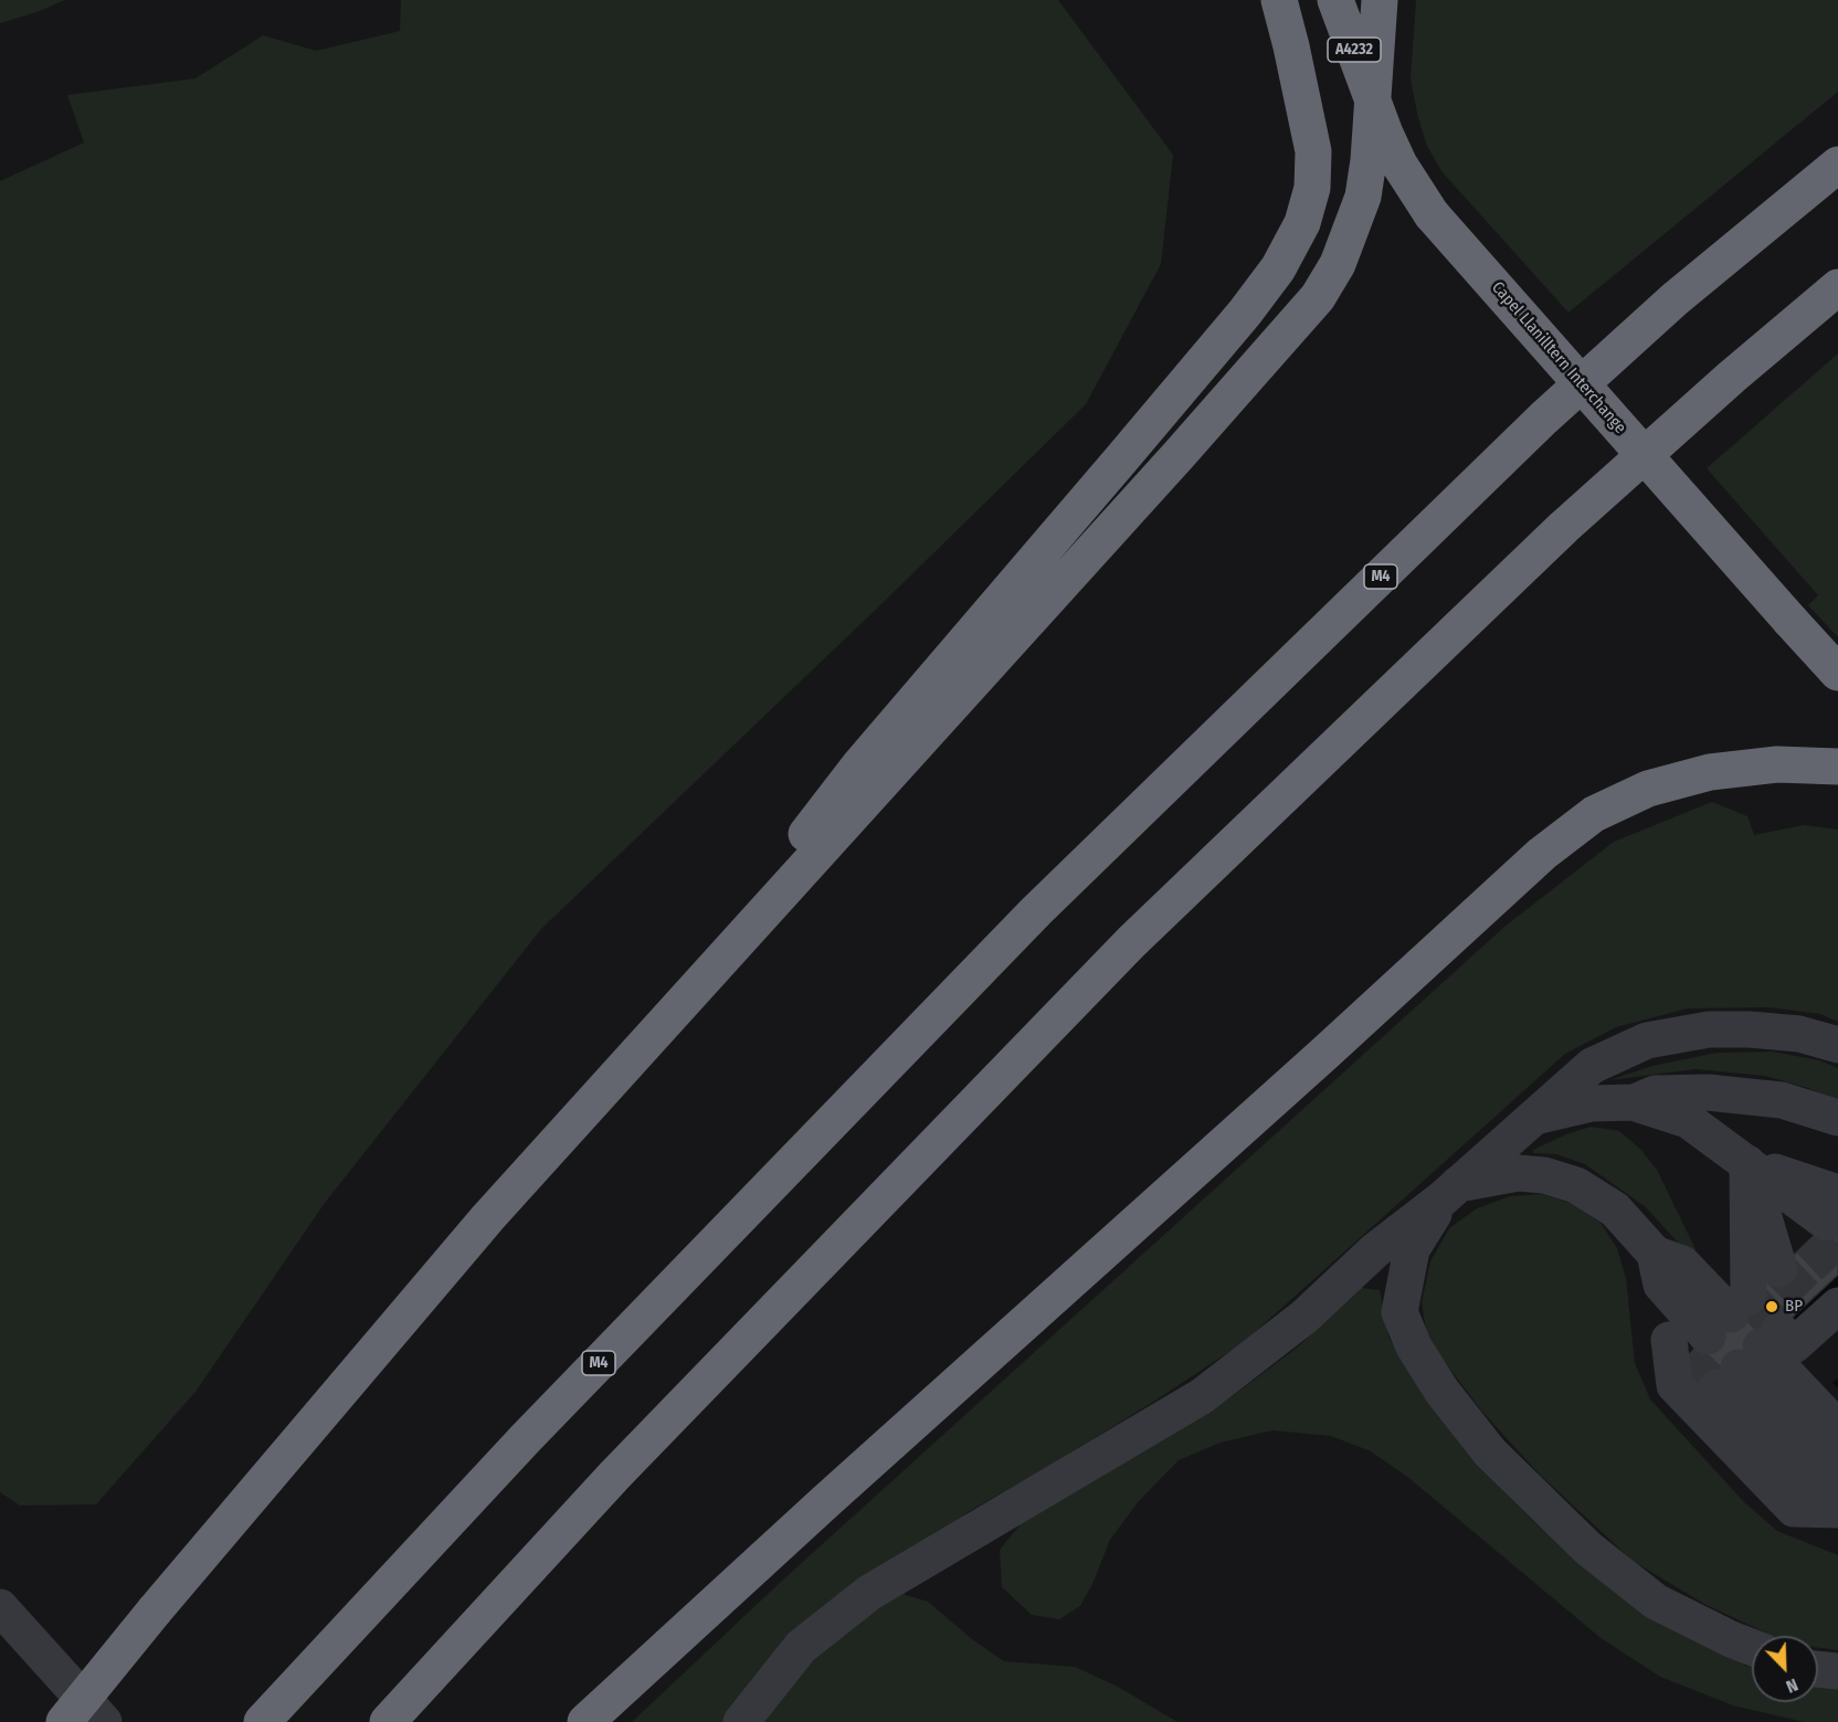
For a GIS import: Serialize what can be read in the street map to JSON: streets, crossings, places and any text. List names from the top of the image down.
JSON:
{
  "streets": {
    "highway": ["A4232", "Capel Llanilltern Interchange", "M4"]
  },
  "crossings": [
    ["A4232", "Capel Llanilltern Interchange"]
  ],
  "places": ["BP"],
  "north": "bottom right"
}
